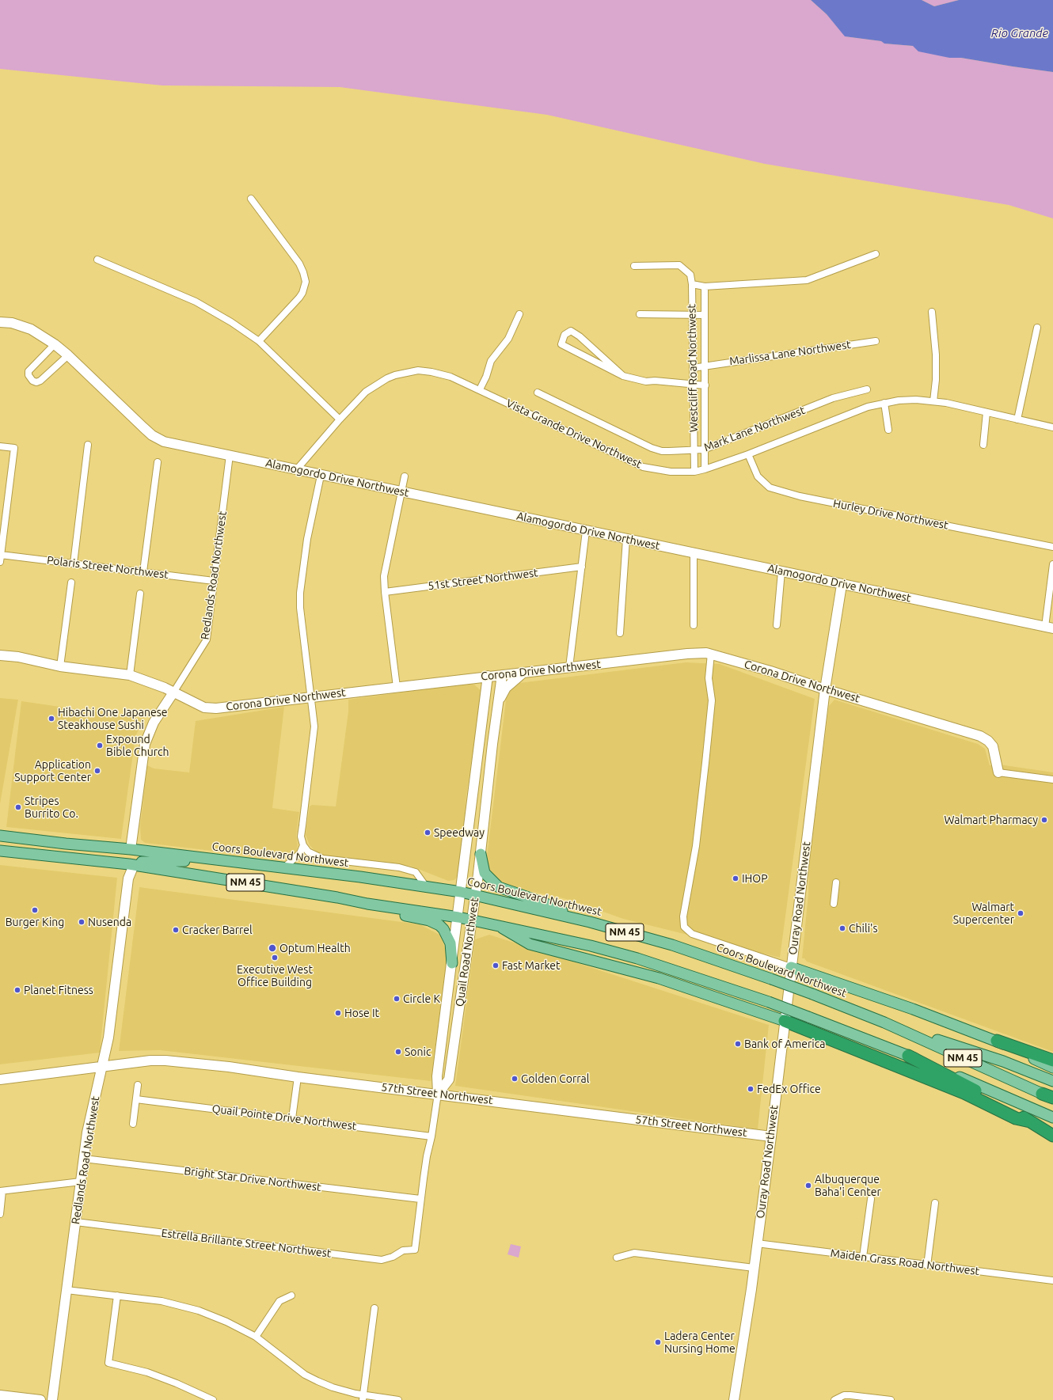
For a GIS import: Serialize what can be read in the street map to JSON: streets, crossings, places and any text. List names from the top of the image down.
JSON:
{
  "streets": {
    "main road": ["Coors Boulevard Northwest", "NM 45"],
    "street": [
      "Marlissa Lane Northwest",
      "Westcliff Road Northwest",
      "Mark Lane Northwest",
      "Vista Grande Drive Northwest",
      "Alamogordo Drive Northwest",
      "Hurley Drive Northwest",
      "Polaris Street Northwest",
      "Redlands Road Northwest",
      "51st Street Northwest",
      "Corona Drive Northwest",
      "Ouray Road Northwest",
      "Quail Road Northwest",
      "57th Street Northwest",
      "Quail Pointe Drive Northwest",
      "Bright Star Drive Northwest",
      "Estrella Brillante Street Northwest",
      "Maiden Grass Road Northwest"
    ]
  },
  "crossings": [
    ["Marlissa Lane Northwest", "Westcliff Road Northwest"],
    ["Westcliff Road Northwest", "Mark Lane Northwest"],
    ["Westcliff Road Northwest", "Vista Grande Drive Northwest"],
    ["Vista Grande Drive Northwest", "Alamogordo Drive Northwest"],
    ["Vista Grande Drive Northwest", "Hurley Drive Northwest"],
    ["Alamogordo Drive Northwest", "Redlands Road Northwest"],
    ["Alamogordo Drive Northwest", "Ouray Road Northwest"],
    ["Polaris Street Northwest", "Redlands Road Northwest"],
    ["Redlands Road Northwest", "Corona Drive Northwest"],
    ["Redlands Road Northwest", "Coors Boulevard Northwest"],
    ["Redlands Road Northwest", "NM 45"],
    ["Redlands Road Northwest", "57th Street Northwest"],
    ["Redlands Road Northwest", "Bright Star Drive Northwest"],
    ["Redlands Road Northwest", "Estrella Brillante Street Northwest"],
    ["Corona Drive Northwest", "Ouray Road Northwest"],
    ["Corona Drive Northwest", "Quail Road Northwest"],
    ["Coors Boulevard Northwest", "Quail Road Northwest"],
    ["NM 45", "Quail Road Northwest"],
    ["Ouray Road Northwest", "57th Street Northwest"],
    ["Ouray Road Northwest", "Maiden Grass Road Northwest"],
    ["Quail Road Northwest", "57th Street Northwest"],
    ["Quail Road Northwest", "Quail Pointe Drive Northwest"],
    ["Quail Road Northwest", "Bright Star Drive Northwest"],
    ["Quail Road Northwest", "Estrella Brillante Street Northwest"]
  ],
  "water": ["Rio Grande"],
  "places": [
    "Hibachi One Japanese Steakhouse Sushi",
    "Expound Bible Church",
    "Application Support Center",
    "Stripes Burrito Co.",
    "Walmart Pharmacy",
    "Speedway",
    "IHOP",
    "Burger King",
    "Walmart Supercenter",
    "Nusenda",
    "Chili's",
    "Cracker Barrel",
    "Optum Health",
    "Executive West Office Building",
    "Fast Market",
    "Planet Fitness",
    "Circle K",
    "Hose It",
    "Bank of America",
    "Sonic",
    "Golden Corral",
    "FedEx Office",
    "Albuquerque Baha'i Center",
    "Ladera Center Nursing Home"
  ]
}
